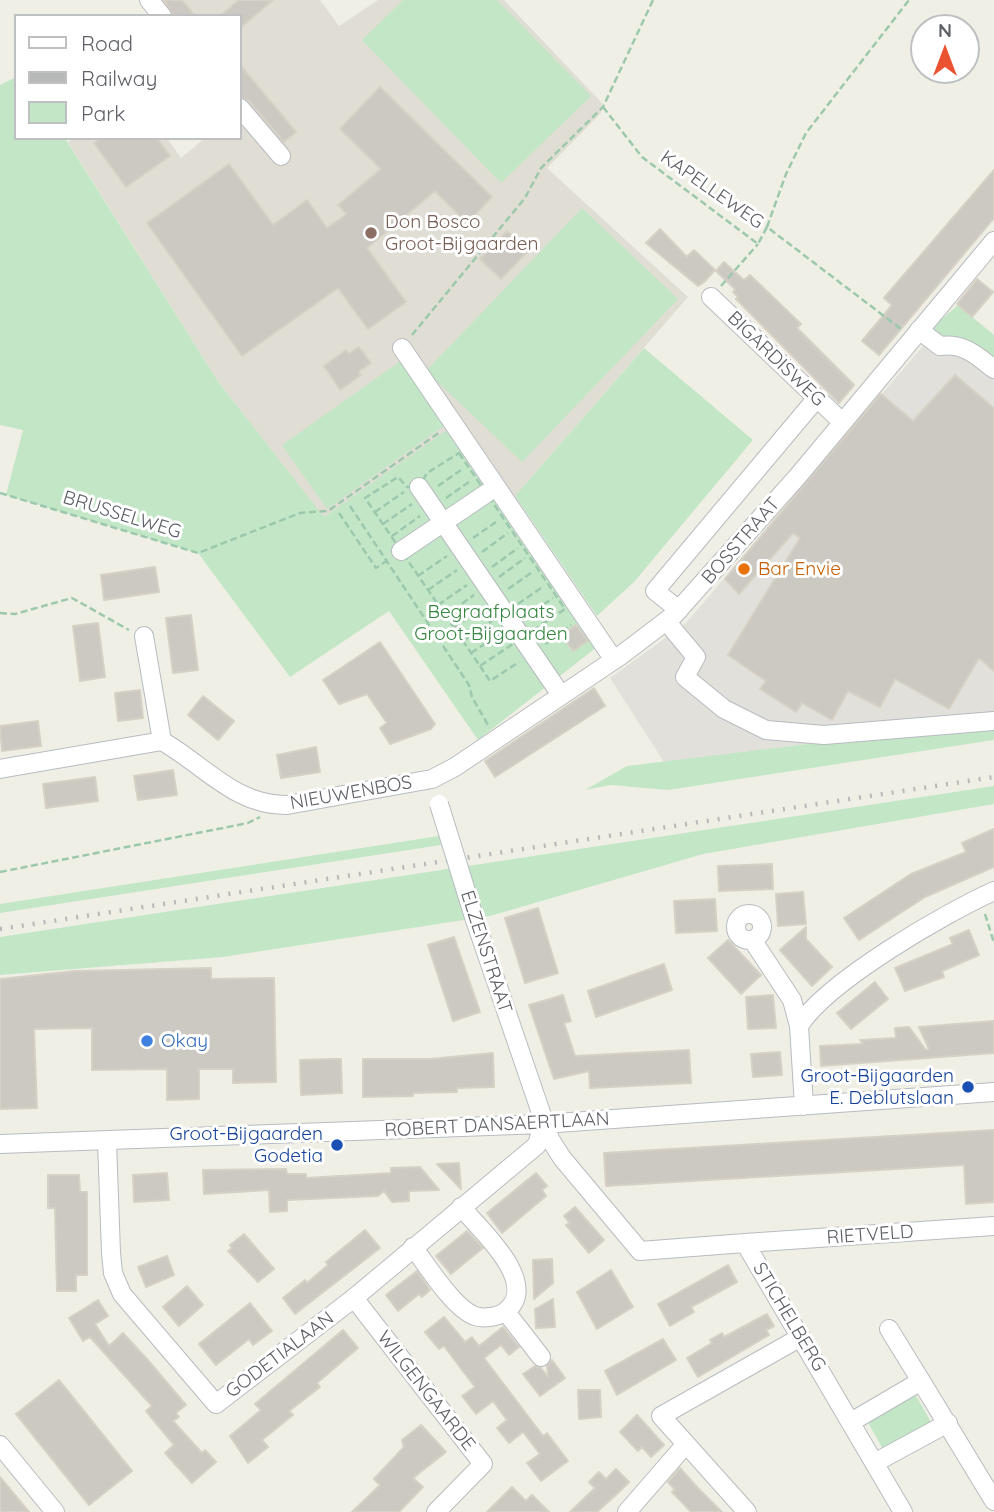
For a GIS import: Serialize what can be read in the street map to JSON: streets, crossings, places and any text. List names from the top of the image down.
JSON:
{
  "streets": {
    "street": [
      "BIGARDISWEG",
      "BOSSTRAAT",
      "NIEUWENBOS",
      "ELZENSTRAAT",
      "ROBERT DANSAERTLAAN",
      "RIETVELD",
      "STICHELBERG",
      "GODETIALAAN",
      "WILGENGAARDE"
    ],
    "path": ["KAPELLEWEG", "BRUSSELWEG"]
  },
  "crossings": [
    ["KAPELLEWEG", "BOSSTRAAT"],
    ["BIGARDISWEG", "BOSSTRAAT"],
    ["BOSSTRAAT", "NIEUWENBOS"],
    ["BOSSTRAAT", "ELZENSTRAAT"],
    ["NIEUWENBOS", "ELZENSTRAAT"],
    ["ELZENSTRAAT", "ROBERT DANSAERTLAAN"],
    ["ELZENSTRAAT", "STICHELBERG"],
    ["ELZENSTRAAT", "GODETIALAAN"],
    ["ROBERT DANSAERTLAAN", "STICHELBERG"],
    ["ROBERT DANSAERTLAAN", "GODETIALAAN"],
    ["RIETVELD", "STICHELBERG"],
    ["STICHELBERG", "GODETIALAAN"],
    ["GODETIALAAN", "WILGENGAARDE"]
  ],
  "parks": ["Begraafplaats Groot-Bijgaarden"],
  "places": [
    "Don Bosco Groot-Bijgaarden",
    "Bar Envie",
    "Okay",
    "Groot-Bijgaarden E. Deblutslaan",
    "Groot-Bijgaarden Godetia"
  ],
  "legend": ["Road", "Railway", "Park"],
  "north": "top"
}
